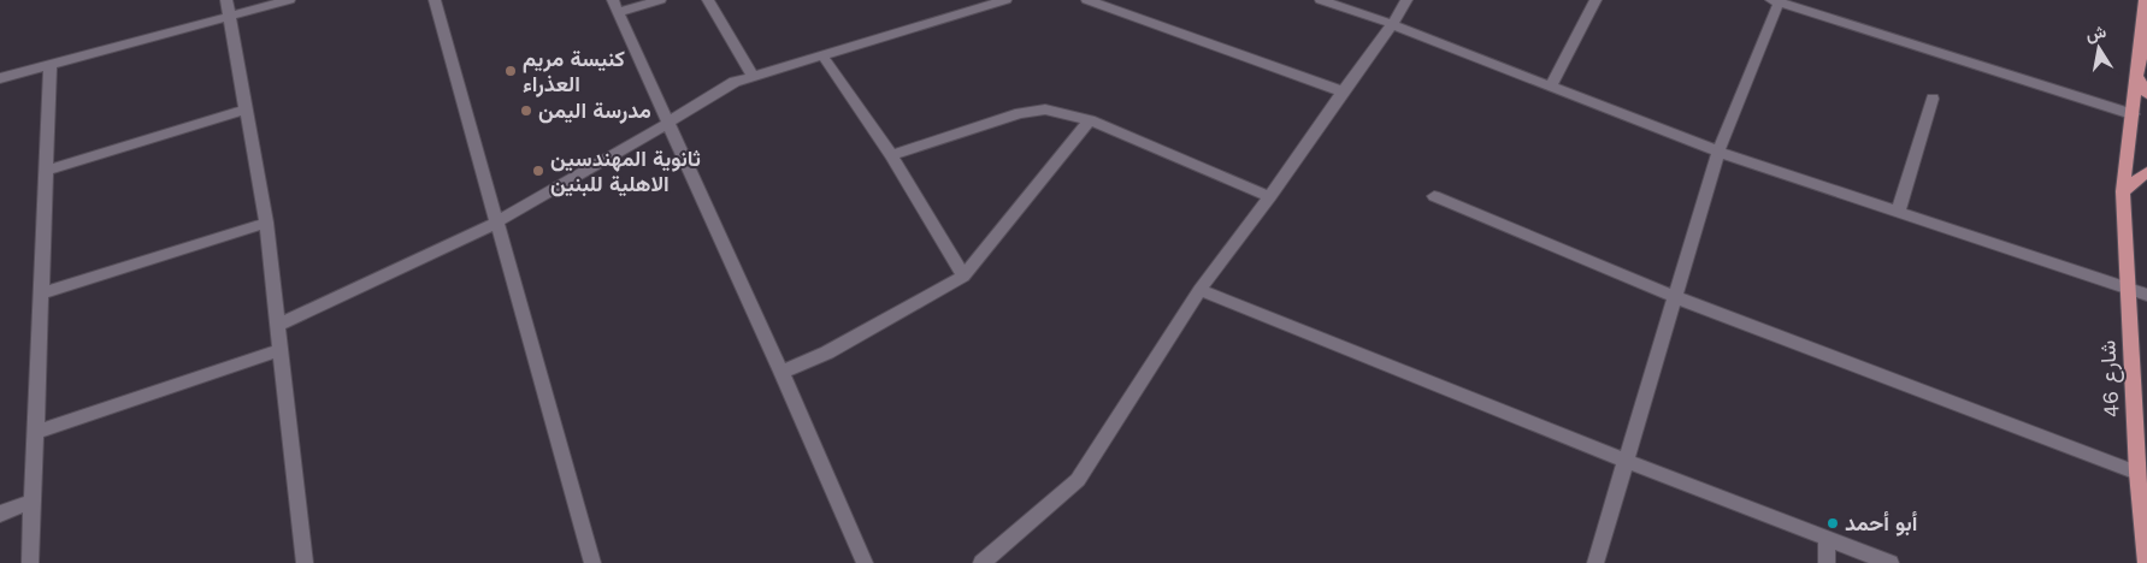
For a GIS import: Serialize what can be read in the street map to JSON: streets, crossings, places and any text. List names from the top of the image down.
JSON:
{
  "streets": {
    "main road": ["شارع 46"]
  },
  "places": [
    "كنيسة مريم العذراء",
    "مدرسة اليمن",
    "ثانوية المهندسين الاهلية للبنين",
    "أبو أحمد"
  ],
  "north": "top"
}
